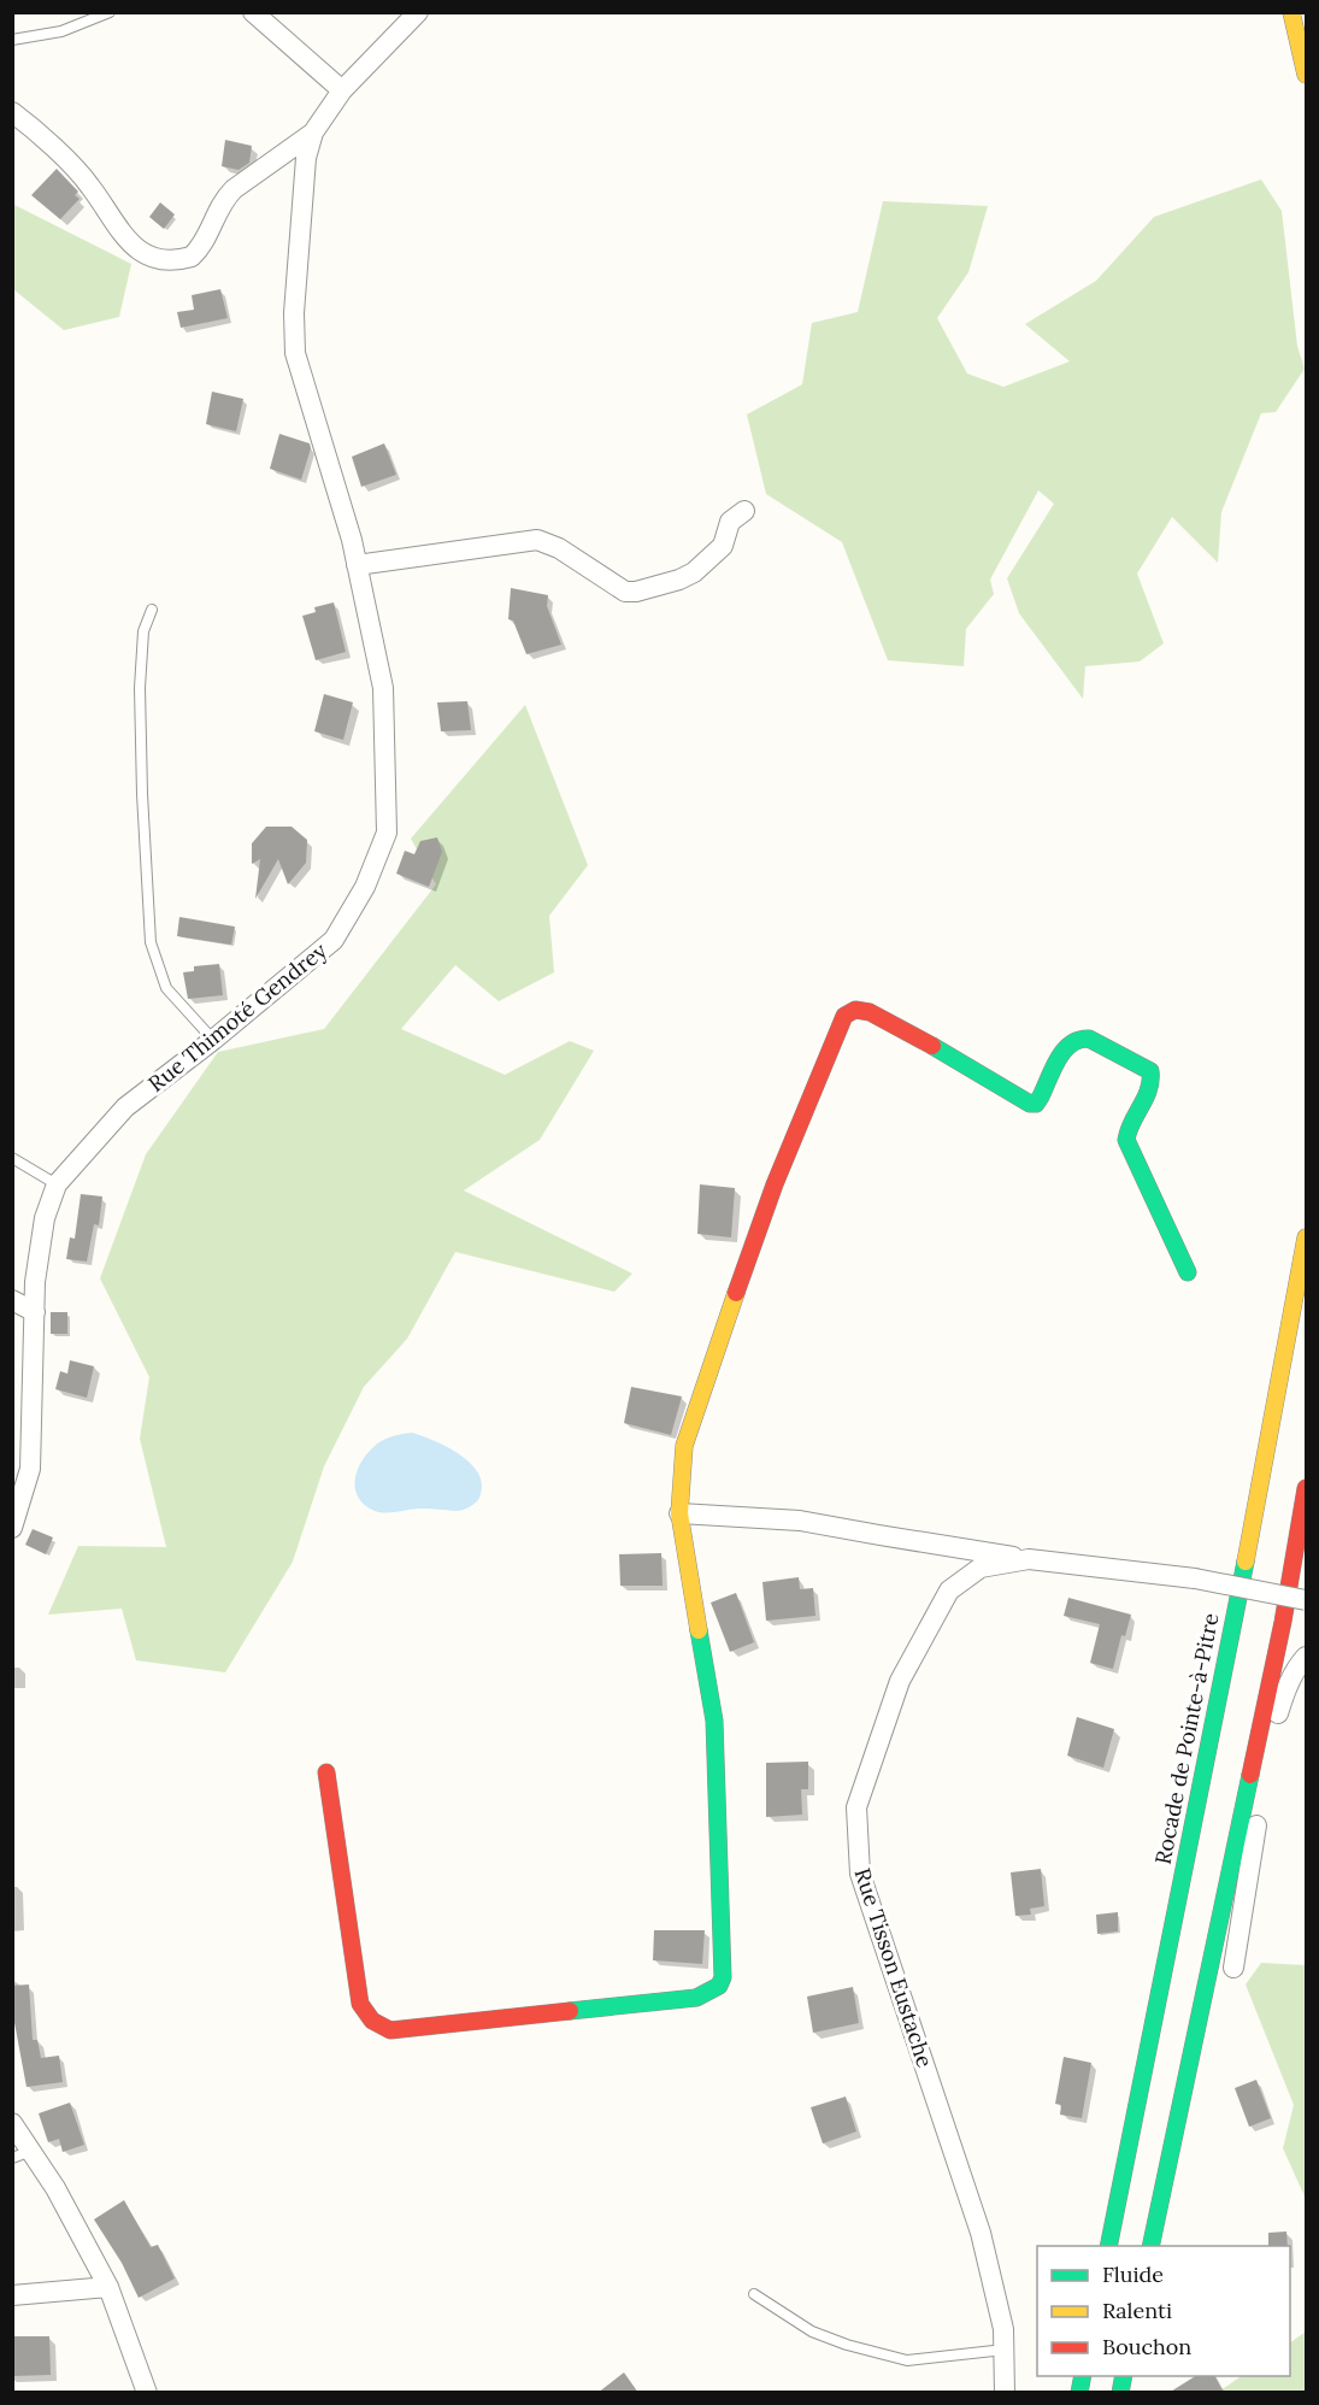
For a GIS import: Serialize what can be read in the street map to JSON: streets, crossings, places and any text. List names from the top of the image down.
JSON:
{
  "streets": {
    "main road": ["Rocade de Pointe-à-Pitre"],
    "street": ["Rue Thimoté Gendrey", "Rue Tisson Eustache"]
  },
  "legend": ["Fluide", "Ralenti", "Bouchon"]
}
